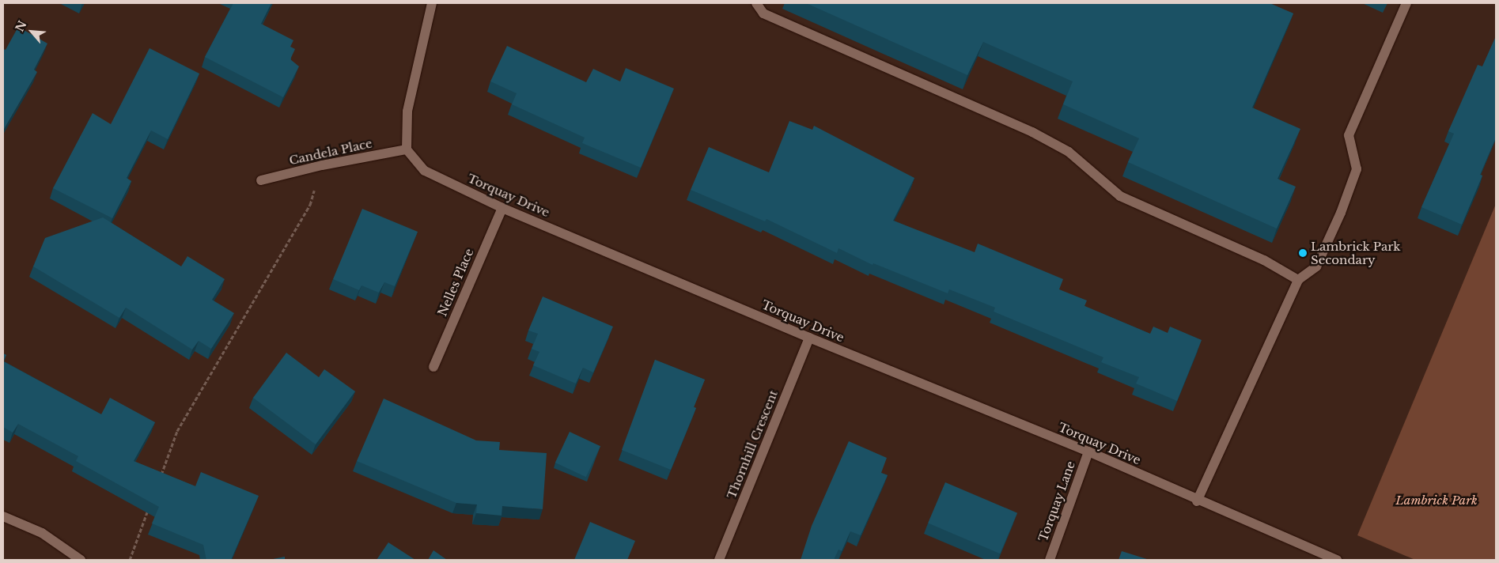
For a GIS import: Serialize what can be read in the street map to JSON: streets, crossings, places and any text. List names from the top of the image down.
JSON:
{
  "streets": {
    "street": [
      "Candela Place",
      "Torquay Drive",
      "Nelles Place",
      "Thornhill Crescent",
      "Torquay Lane"
    ]
  },
  "crossings": [
    ["Candela Place", "Torquay Drive"],
    ["Torquay Drive", "Nelles Place"],
    ["Torquay Drive", "Thornhill Crescent"],
    ["Torquay Drive", "Torquay Lane"]
  ],
  "parks": ["Lambrick Park"],
  "places": ["Lambrick Park Secondary"],
  "north": "top left"
}
